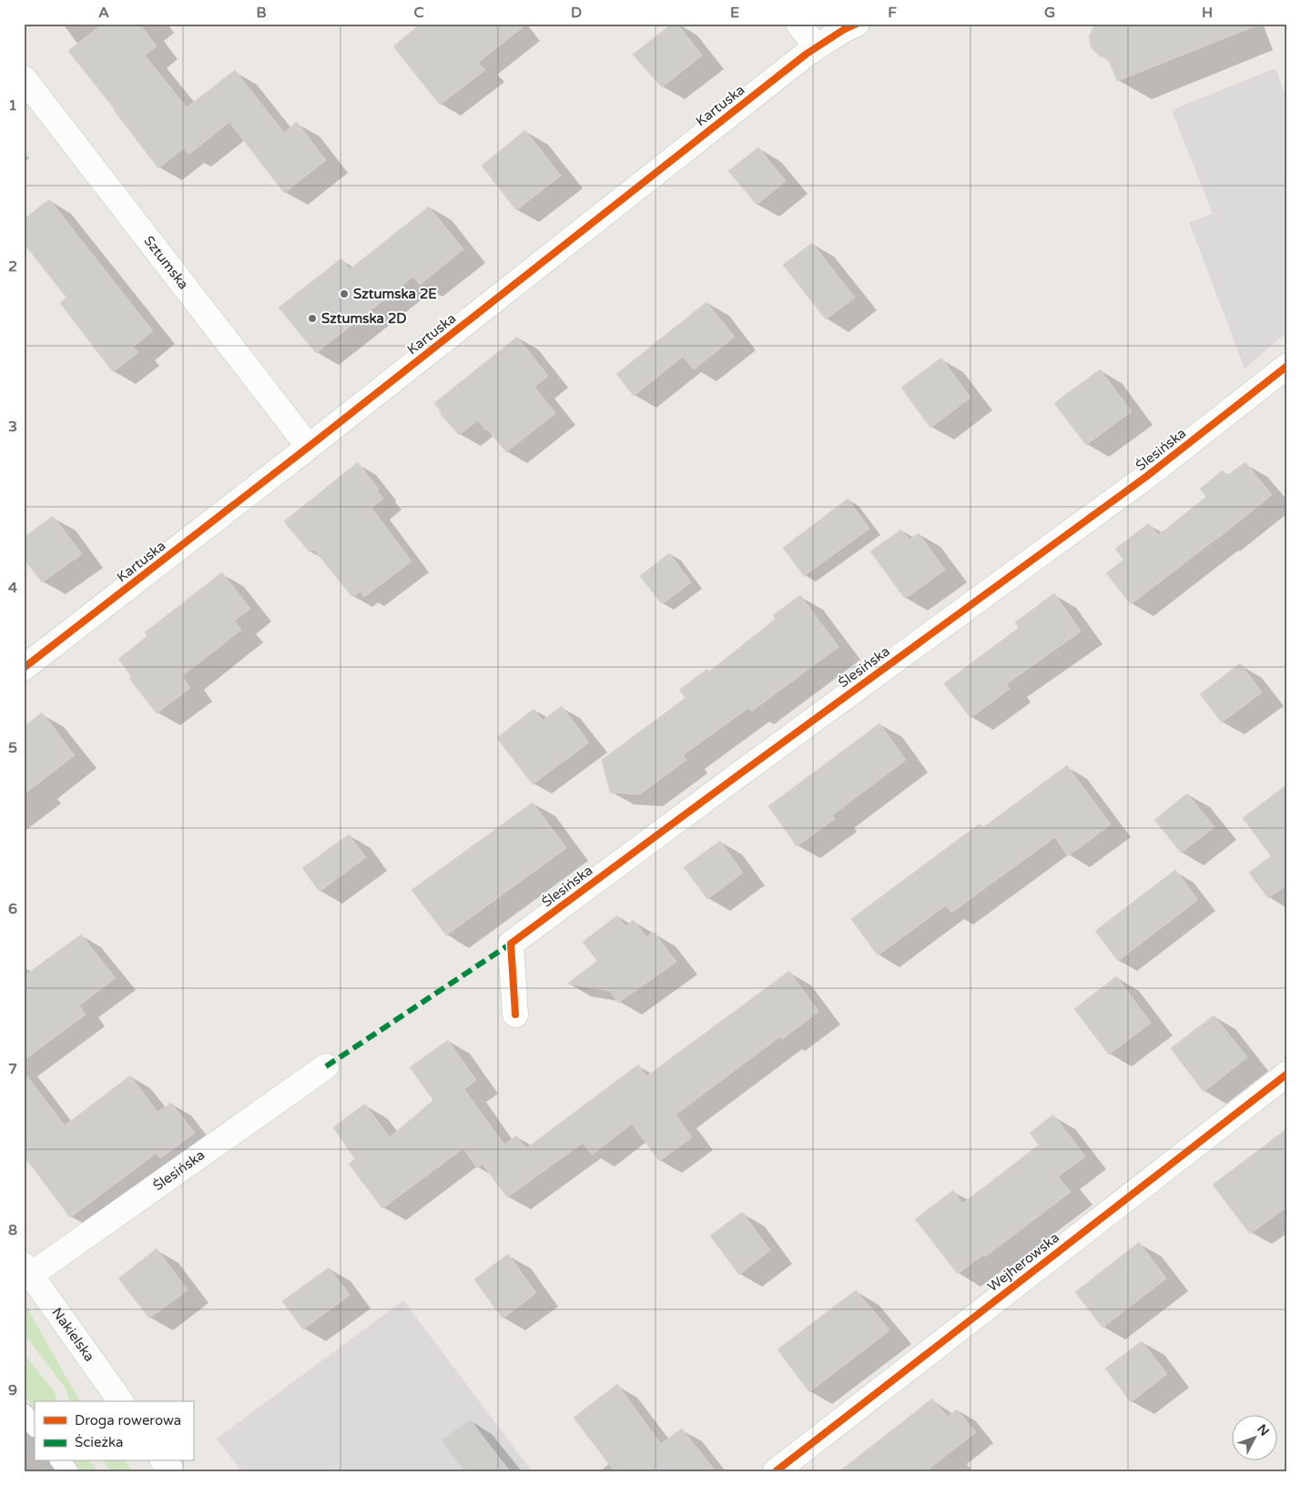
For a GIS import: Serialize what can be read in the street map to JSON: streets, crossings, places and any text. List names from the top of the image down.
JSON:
{
  "streets": {
    "street": [
      "Kartuska",
      "Sztumska",
      "Ślesińska",
      "Wejherowska",
      "Nakielska"
    ]
  },
  "crossings": [
    ["Kartuska", "Sztumska"],
    ["Ślesińska", "Nakielska"]
  ],
  "places": ["Sztumska 2E", "Sztumska 2D"],
  "legend": ["Droga rowerowa", "Ścieżka"],
  "north": "top right",
  "grid": {
    "columns": [
      "A",
      "B",
      "C",
      "D",
      "E",
      "F",
      "G",
      "H"
    ],
    "rows": [
      "1",
      "2",
      "3",
      "4",
      "5",
      "6",
      "7",
      "8",
      "9"
    ]
  }
}
